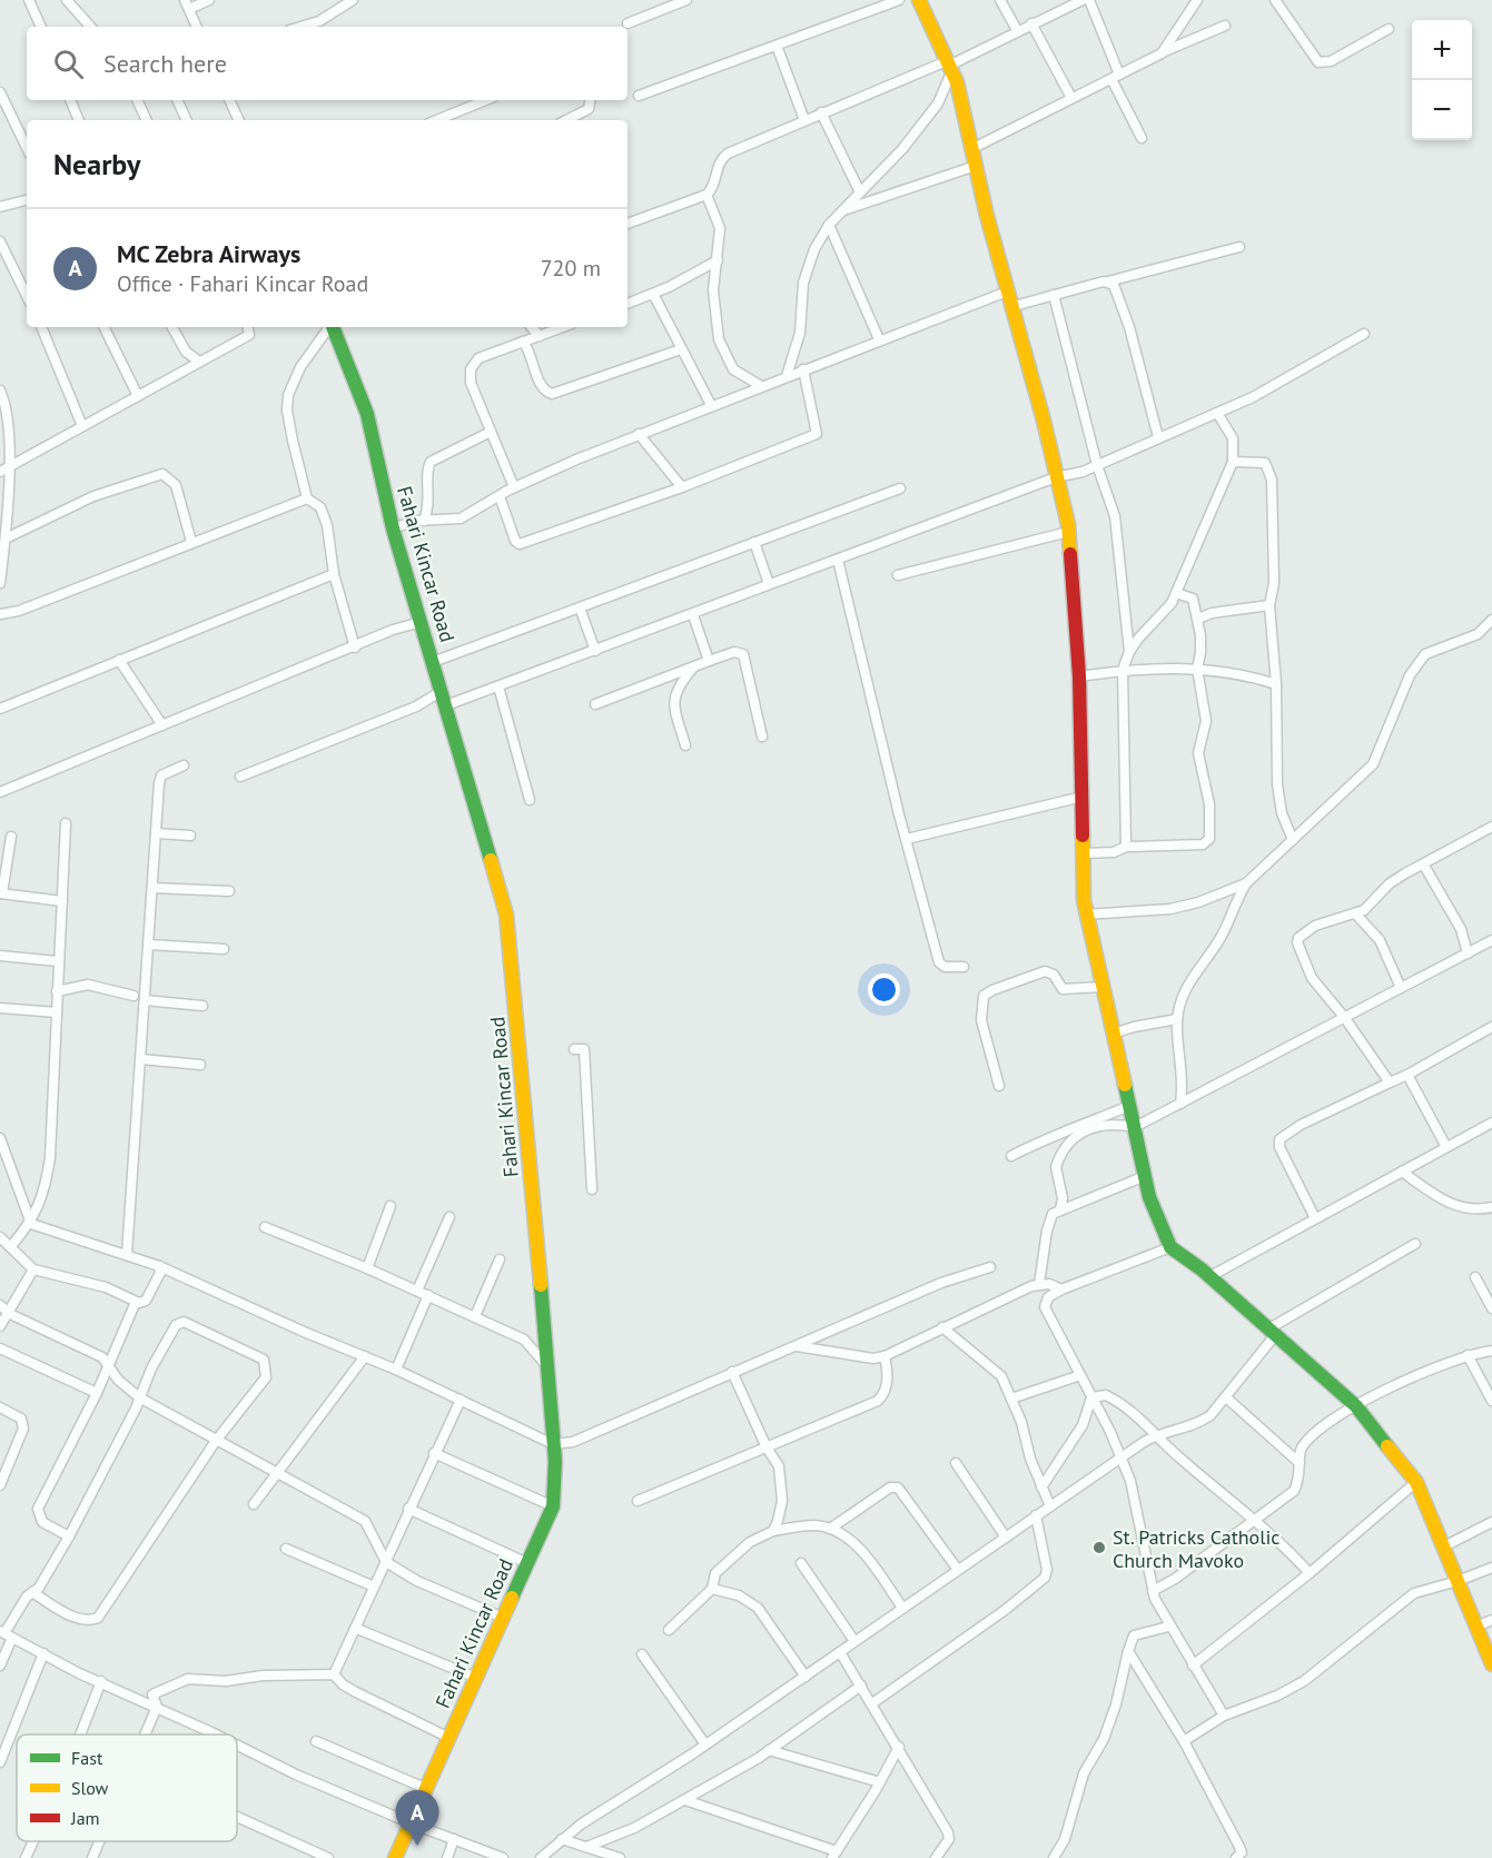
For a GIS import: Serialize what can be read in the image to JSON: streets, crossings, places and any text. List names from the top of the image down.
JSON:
{
  "streets": {
    "street": ["Fahari Kincar Road"]
  },
  "places": ["St. Patricks Catholic Church Mavoko"],
  "legend": ["Fast", "Slow", "Jam"],
  "page": {
    "map_buttons": ["+", "−"],
    "search": "Search here",
    "heading": "Nearby",
    "list": [
      {
        "mark": "A",
        "name": "MC Zebra Airways",
        "note": "Office · Fahari Kincar Road",
        "value": "720 m"
      }
    ],
    "pins": "A"
  }
}
